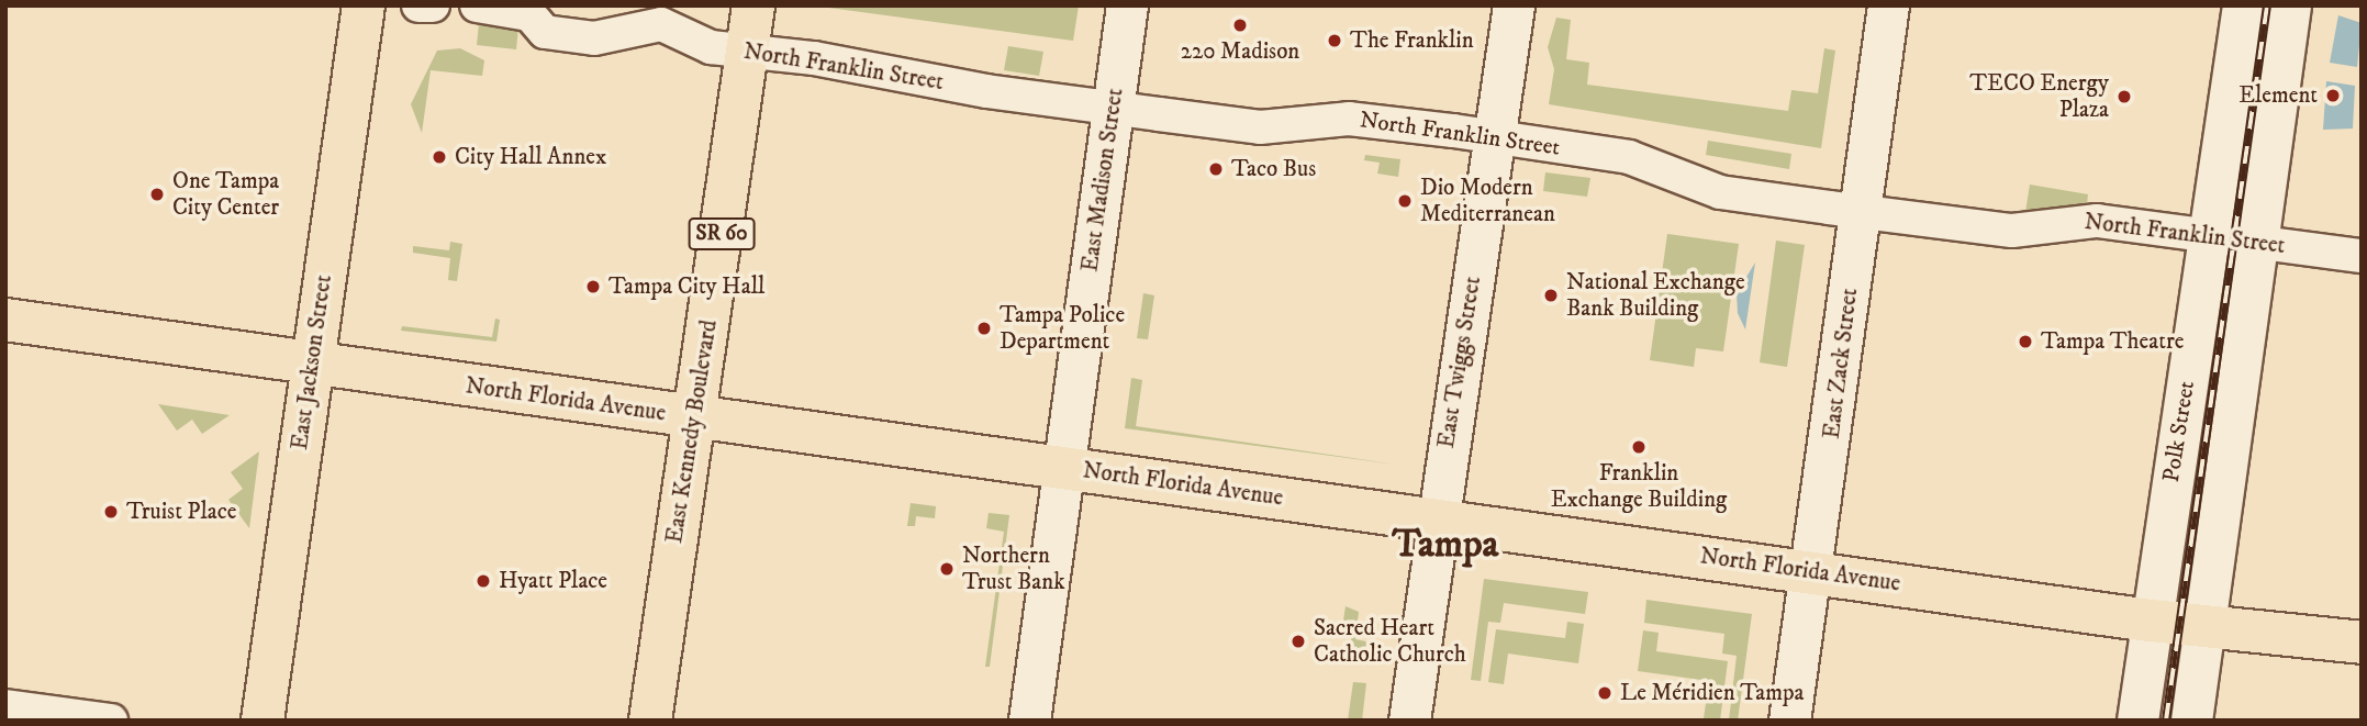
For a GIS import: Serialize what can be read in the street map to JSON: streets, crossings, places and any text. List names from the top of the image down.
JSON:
{
  "streets": {
    "main road": [
      "SR 60",
      "East Jackson Street",
      "North Florida Avenue",
      "East Kennedy Boulevard"
    ],
    "street": [
      "North Franklin Street",
      "East Madison Street",
      "East Twiggs Street",
      "East Zack Street",
      "Polk Street"
    ]
  },
  "crossings": [
    ["North Franklin Street", "East Madison Street"],
    ["North Franklin Street", "East Twiggs Street"],
    ["North Franklin Street", "East Zack Street"],
    ["North Franklin Street", "East Kennedy Boulevard"],
    ["North Franklin Street", "Polk Street"],
    ["East Madison Street", "North Florida Avenue"],
    ["East Jackson Street", "North Florida Avenue"],
    ["East Twiggs Street", "North Florida Avenue"],
    ["East Zack Street", "North Florida Avenue"],
    ["North Florida Avenue", "East Kennedy Boulevard"],
    ["North Florida Avenue", "Polk Street"]
  ],
  "districts": ["Tampa"],
  "places": [
    "220 Madison",
    "The Franklin",
    "Element",
    "TECO Energy Plaza",
    "City Hall Annex",
    "Taco Bus",
    "One Tampa City Center",
    "Dio Modern Mediterranean",
    "Tampa City Hall",
    "National Exchange Bank Building",
    "Tampa Police Department",
    "Tampa Theatre",
    "Franklin Exchange Building",
    "Truist Place",
    "Northern Trust Bank",
    "Hyatt Place",
    "Sacred Heart Catholic Church",
    "Le Méridien Tampa"
  ]
}
